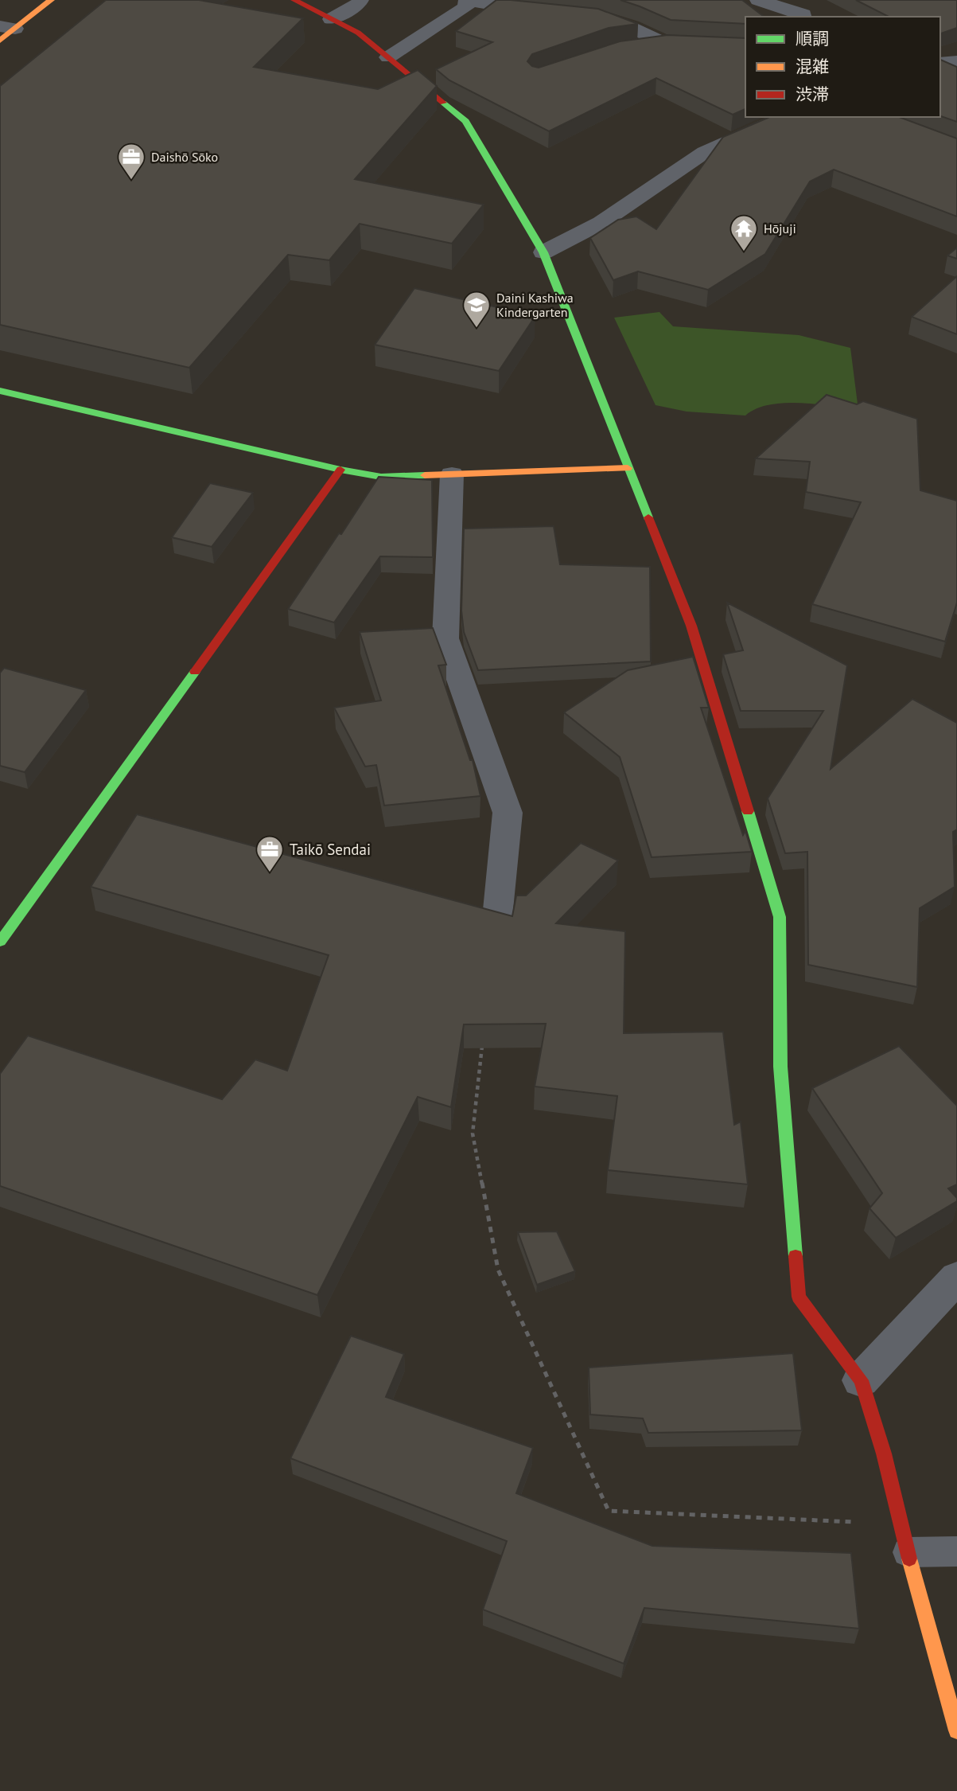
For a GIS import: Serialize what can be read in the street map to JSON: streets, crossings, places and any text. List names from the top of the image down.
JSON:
{
  "places": {
    "office": ["Daishō Sōko", "Taikō Sendai"],
    "temple": ["Hōjuji"],
    "school or university": ["Daini Kashiwa Kindergarten"]
  },
  "legend": ["順調", "混雑", "渋滞"]
}
